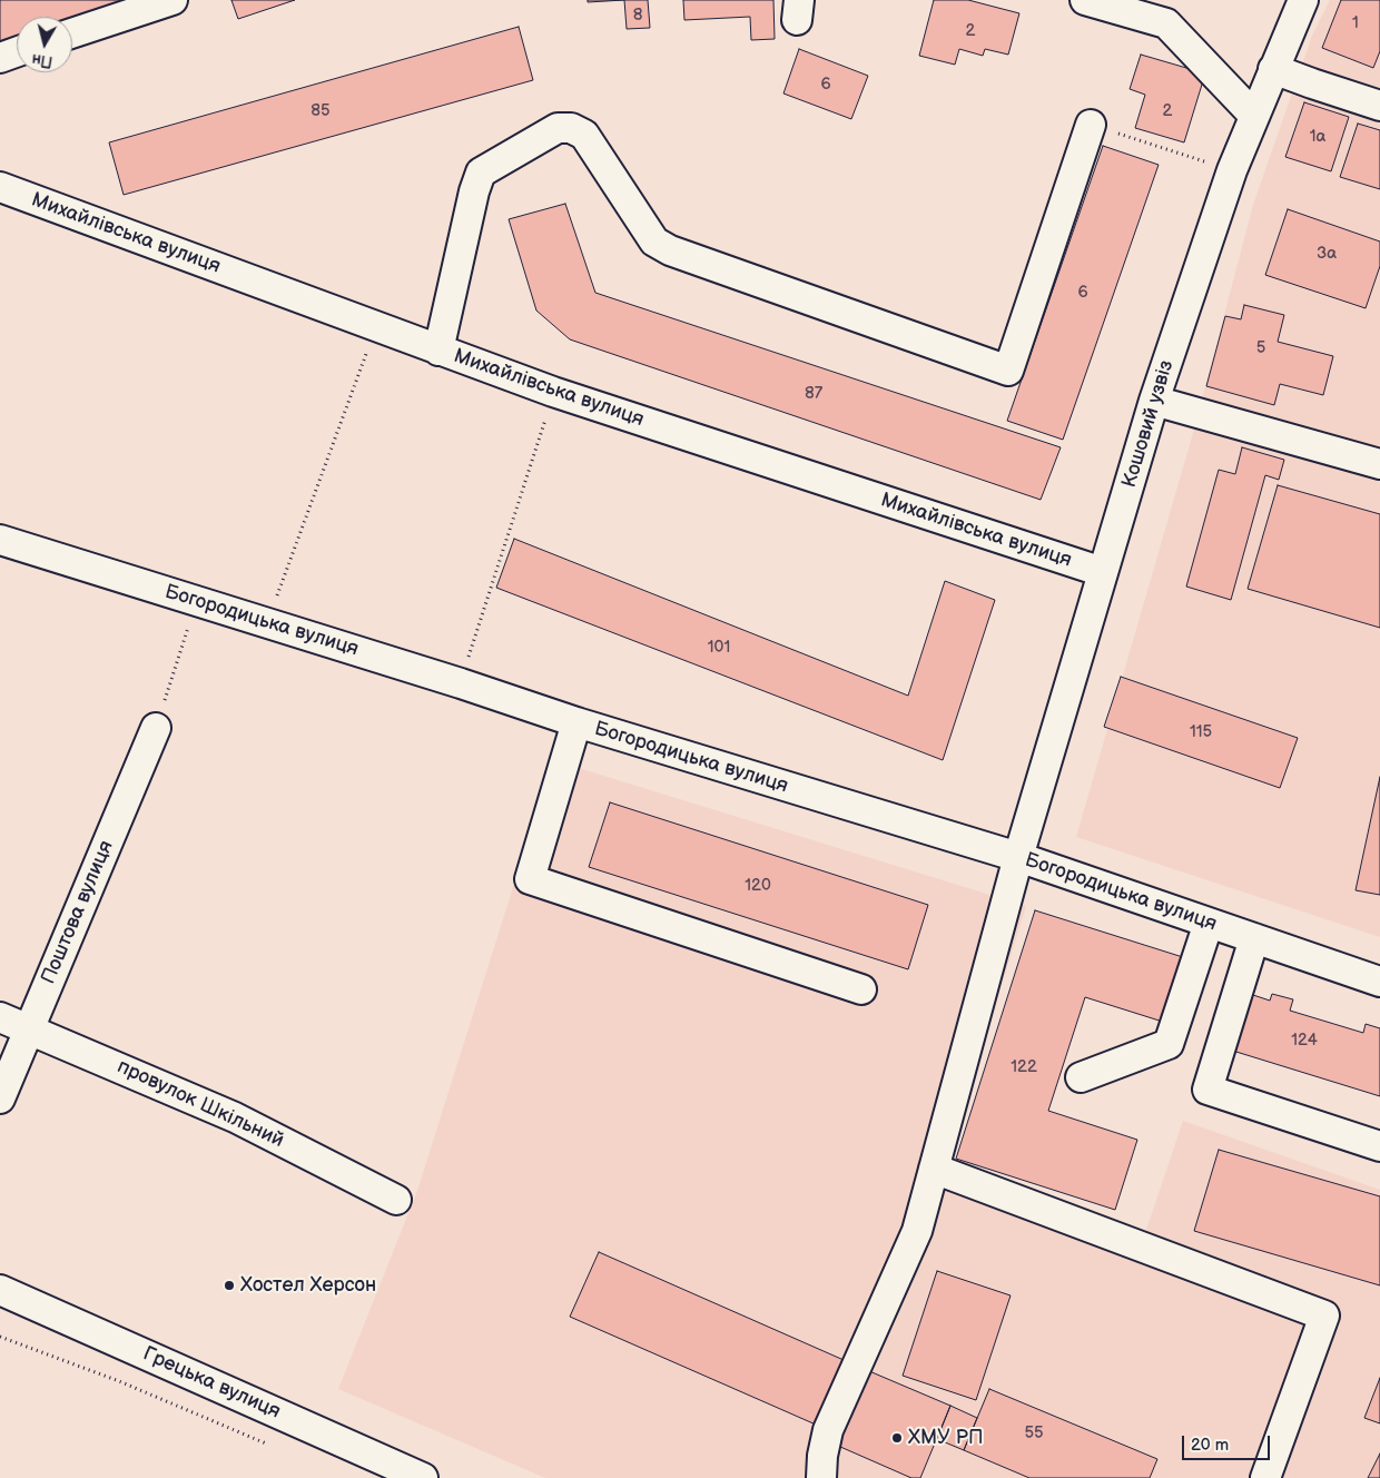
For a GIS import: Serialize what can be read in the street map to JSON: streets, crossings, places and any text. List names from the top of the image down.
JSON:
{
  "streets": {
    "street": [
      "Михайлівська вулиця",
      "Кошовий узвіз",
      "Богородицька вулиця",
      "Поштова вулиця",
      "провулок Шкільний",
      "Грецька вулиця"
    ]
  },
  "crossings": [
    ["Михайлівська вулиця", "Кошовий узвіз"],
    ["Кошовий узвіз", "Богородицька вулиця"],
    ["Поштова вулиця", "провулок Шкільний"]
  ],
  "places": ["Хостел Херсон", "ХМУ РП"],
  "house_numbers": [
    "8",
    "1",
    "2",
    "6",
    "85",
    "2",
    "1а",
    "3а",
    "6",
    "5",
    "87",
    "101",
    "115",
    "120",
    "124",
    "122",
    "55"
  ],
  "scale_bar": "20 m",
  "north": "bottom"
}
